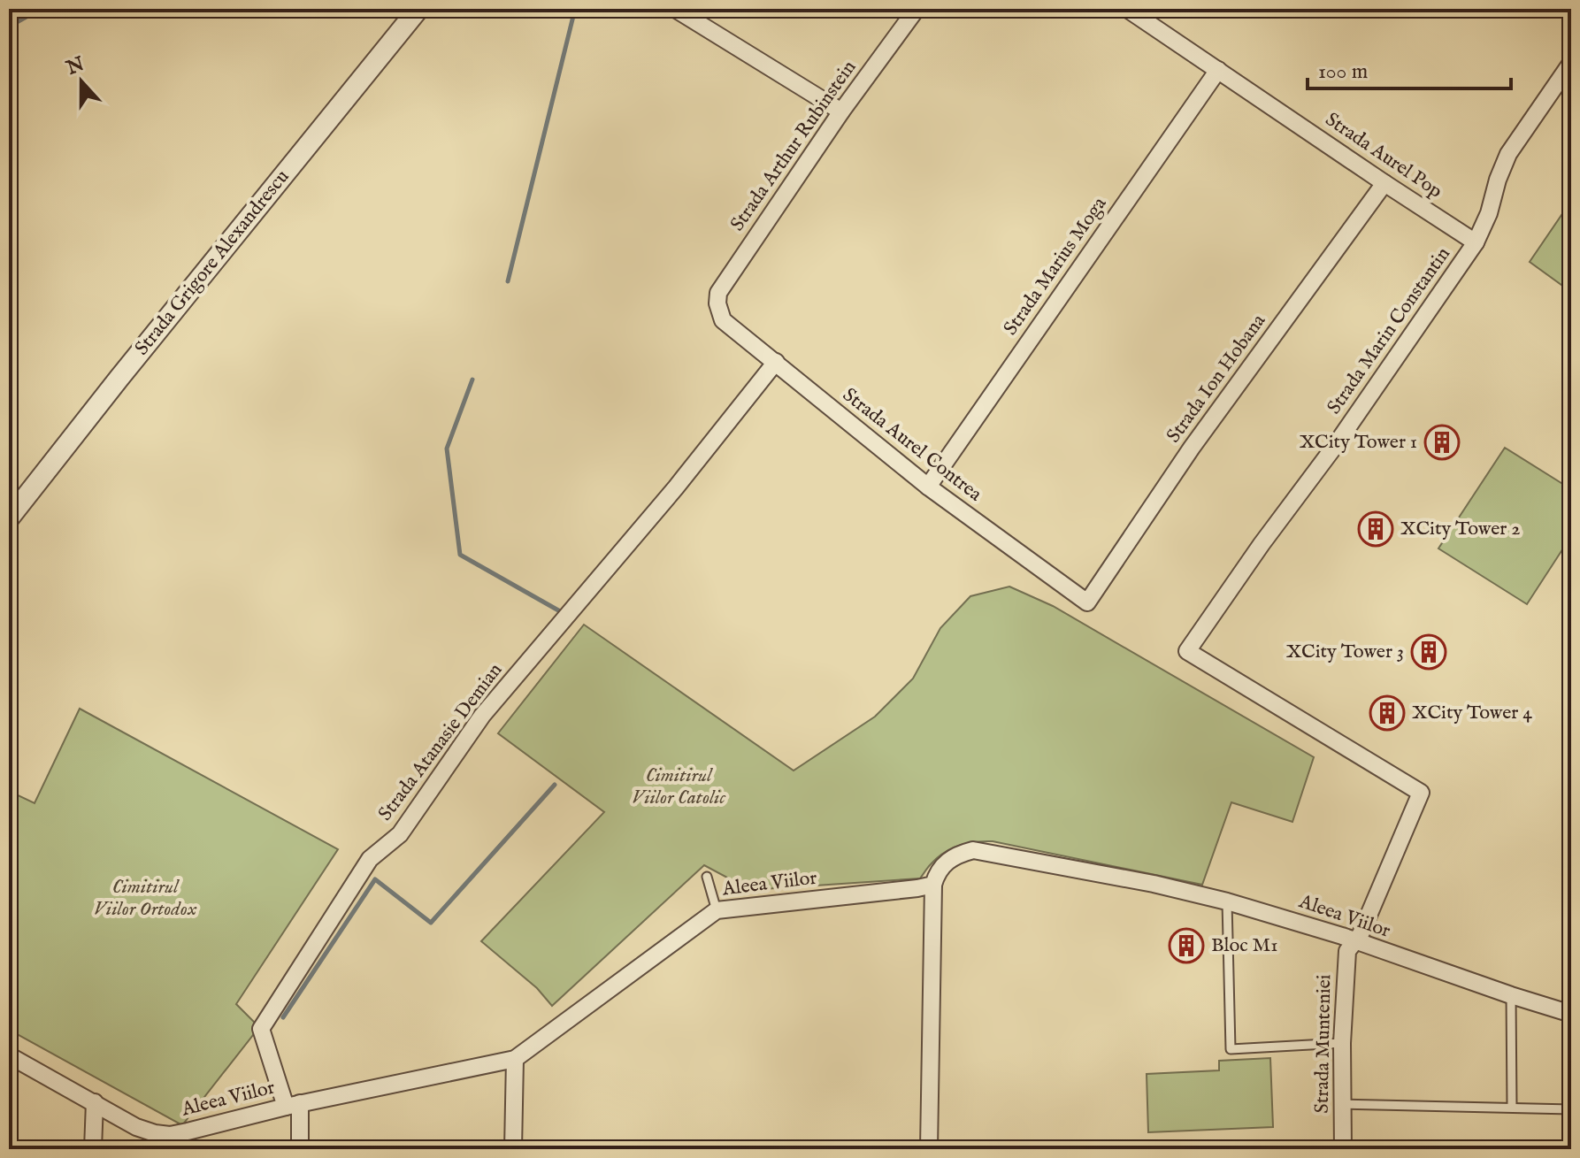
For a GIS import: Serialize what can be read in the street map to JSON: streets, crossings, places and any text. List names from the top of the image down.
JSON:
{
  "streets": {
    "street": [
      "Strada Arthur Rubinstein",
      "Strada Aurel Pop",
      "Strada Grigore Alexandrescu",
      "Strada Marius Moga",
      "Strada Marin Constantin",
      "Strada Ion Hobana",
      "Strada Aurel Contrea",
      "Strada Atanasie Demian",
      "Aleea Viilor",
      "Strada Munteniei"
    ]
  },
  "crossings": [
    ["Strada Arthur Rubinstein", "Strada Aurel Contrea"],
    ["Strada Aurel Pop", "Strada Marius Moga"],
    ["Strada Aurel Pop", "Strada Marin Constantin"],
    ["Strada Aurel Pop", "Strada Ion Hobana"],
    ["Strada Marius Moga", "Strada Aurel Contrea"],
    ["Strada Marin Constantin", "Strada Munteniei"],
    ["Strada Ion Hobana", "Strada Aurel Contrea"],
    ["Strada Aurel Contrea", "Strada Atanasie Demian"],
    ["Strada Atanasie Demian", "Aleea Viilor"],
    ["Aleea Viilor", "Strada Munteniei"]
  ],
  "parks": ["Cimitirul Viilor Catolic", "Cimitirul Viilor Ortodox"],
  "places": {
    "building": [
      "XCity Tower 1",
      "XCity Tower 2",
      "XCity Tower 3",
      "XCity Tower 4",
      "Bloc M1"
    ]
  },
  "scale_bar": "100 m",
  "north": "top"
}
